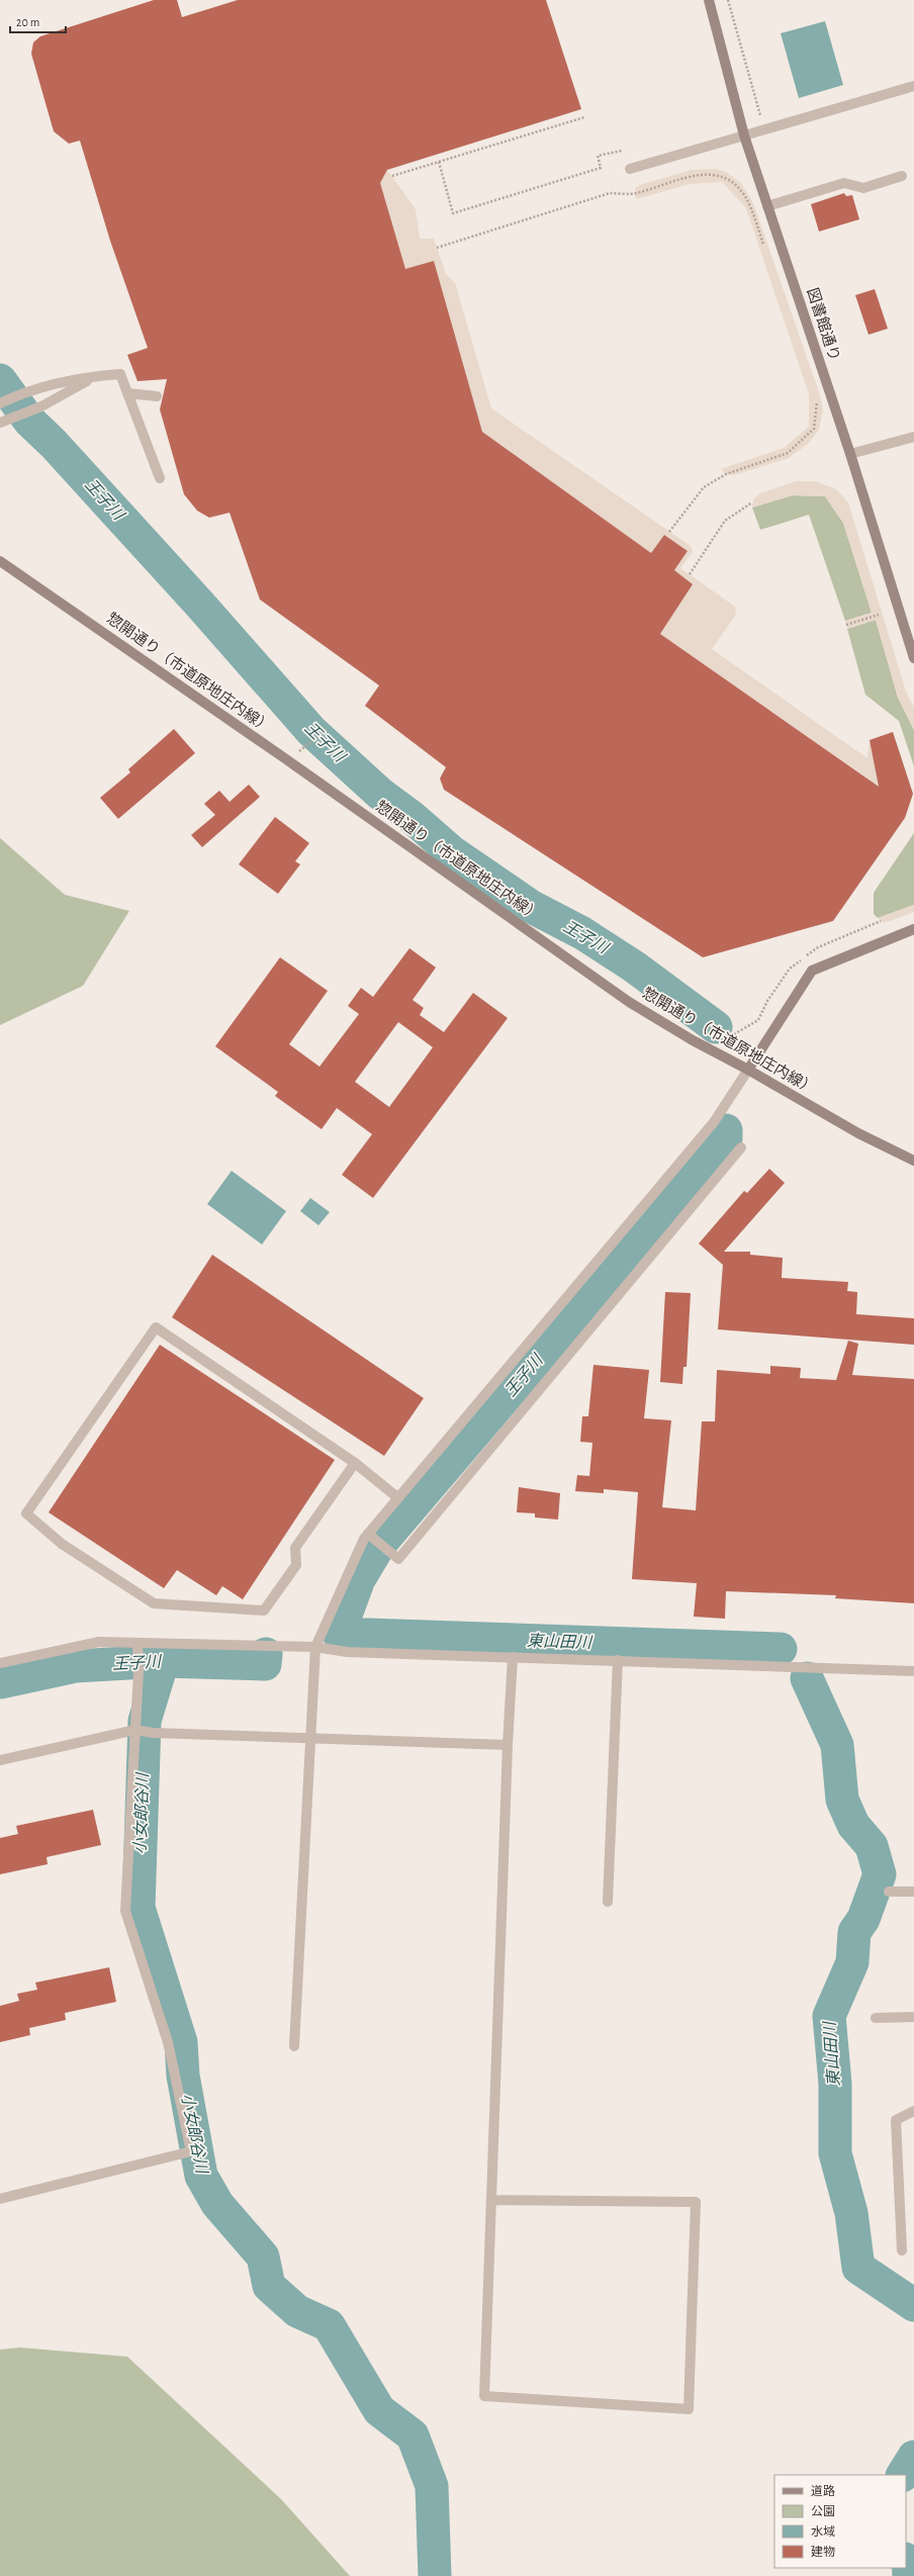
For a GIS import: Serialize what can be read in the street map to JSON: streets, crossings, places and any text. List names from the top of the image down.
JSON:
{
  "streets": {
    "street": ["図書館通り", "惣開通り（市道原地庄内線）"]
  },
  "water": ["王子川", "東山田川", "小女郎谷川"],
  "legend": [
    "道路",
    "公園",
    "水域",
    "建物"
  ],
  "scale_bar": "20 m"
}
